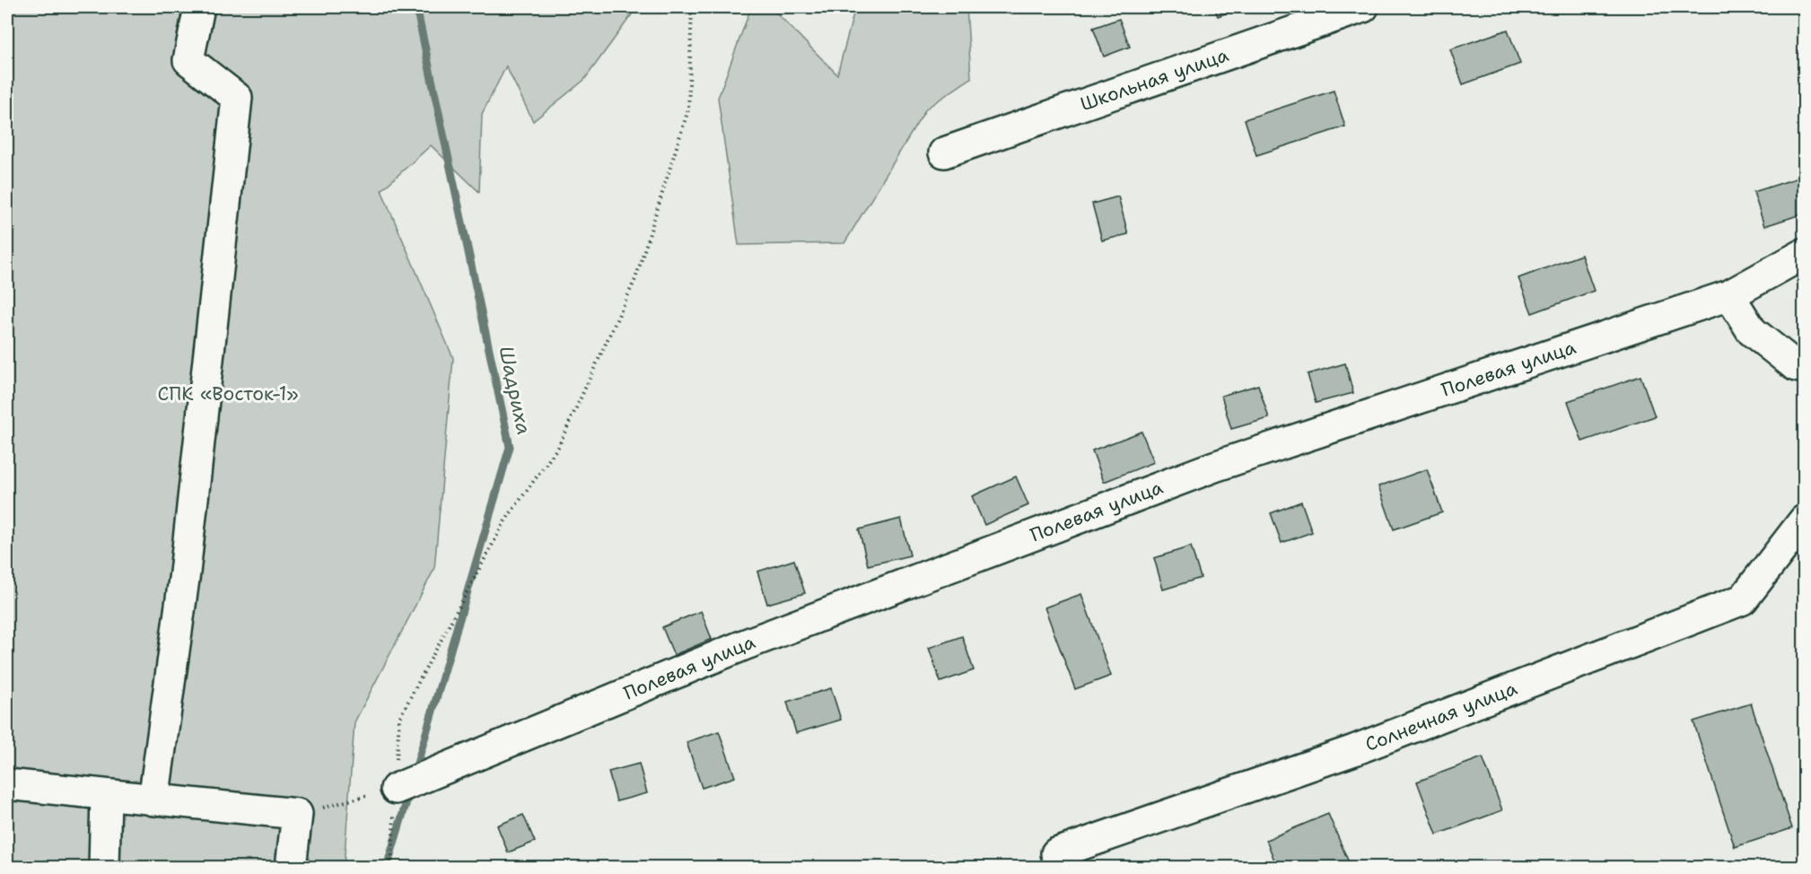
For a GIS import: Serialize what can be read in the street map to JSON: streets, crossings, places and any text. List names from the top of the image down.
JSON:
{
  "streets": {
    "street": ["Школьная улица", "Полевая улица", "Солнечная улица"]
  },
  "water": ["Шадриха"],
  "parks": ["СПК «Восток-1»"]
}
